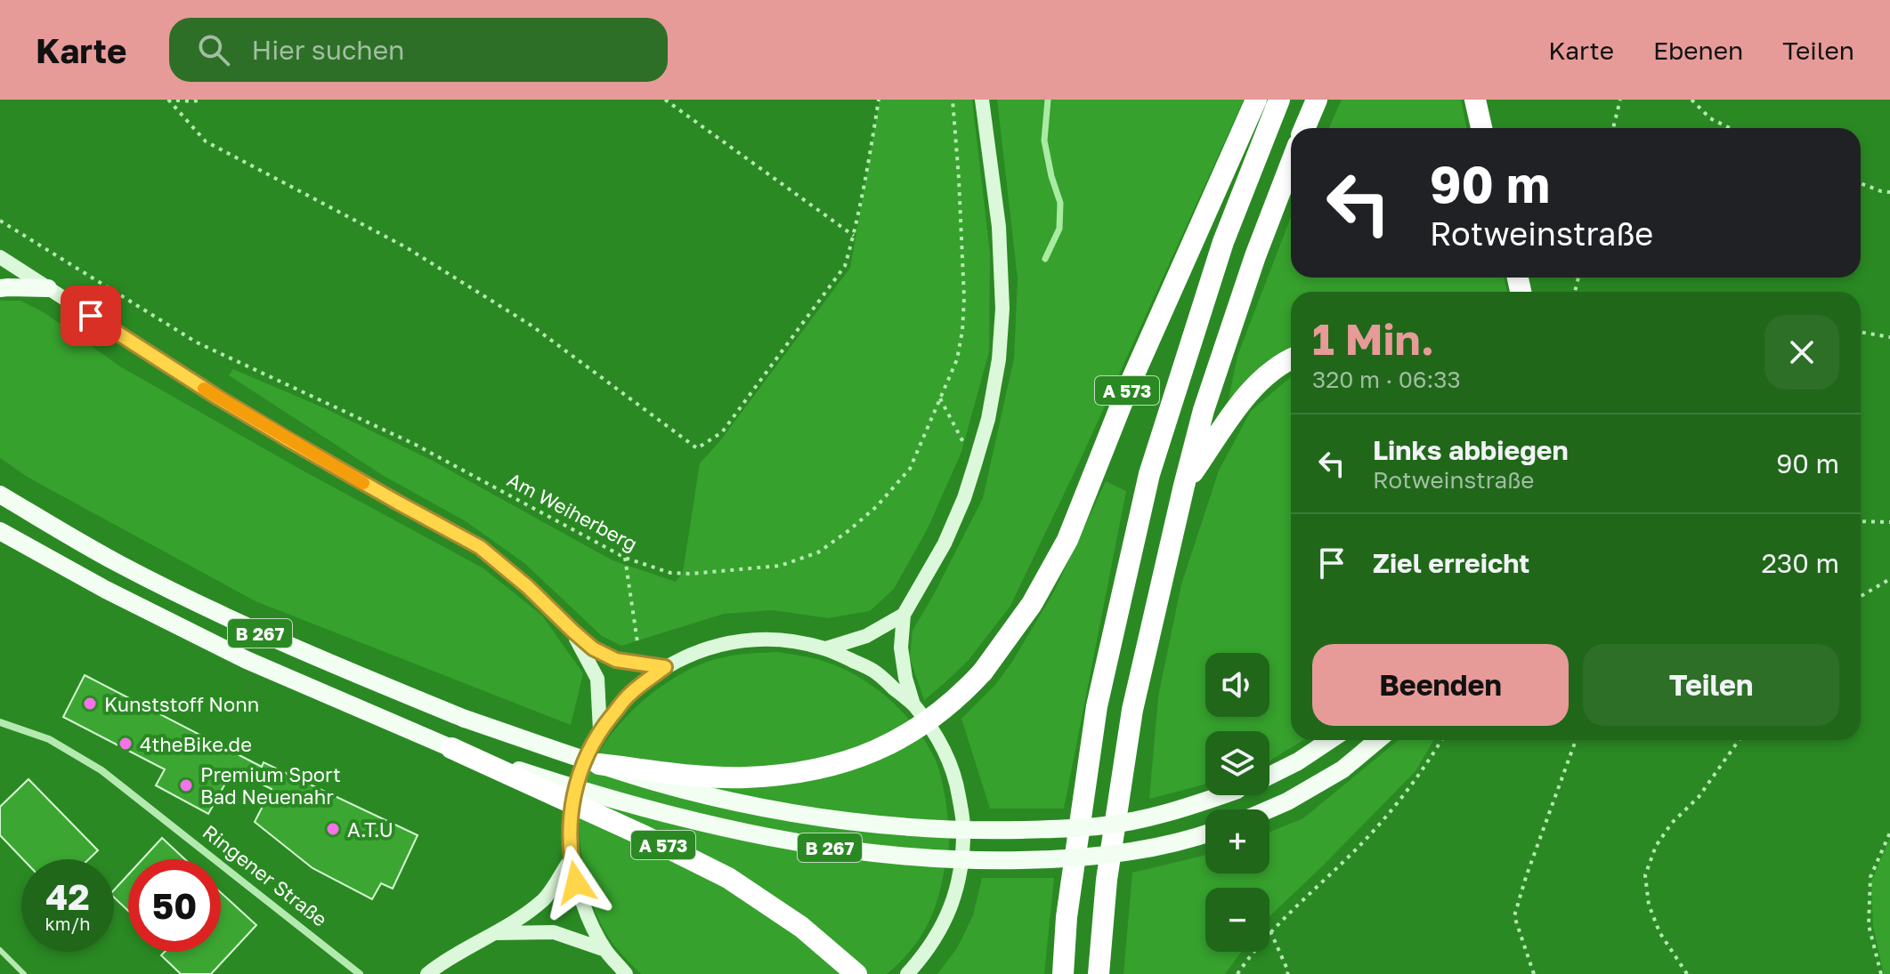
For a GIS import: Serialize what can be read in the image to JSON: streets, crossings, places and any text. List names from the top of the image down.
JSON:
{
  "streets": {
    "highway": ["A 573"],
    "main road": ["B 267"],
    "street": ["Ringener Straße"],
    "path": ["Am Weiherberg"]
  },
  "crossings": [
    ["A 573", "B 267"]
  ],
  "places": [
    "Kunststoff Nonn",
    "4theBike.de",
    "Premium Sport Bad Neuenahr",
    "A.T.U"
  ],
  "page": {
    "header": "Karte",
    "search": "Hier suchen",
    "nav": ["Karte", "Ebenen", "Teilen"],
    "turn": ["90 m", "Rotweinstraße"],
    "heading": ["1 Min.", "320 m · 06:33"],
    "list": [
      {
        "name": "Links abbiegen",
        "note": "Rotweinstraße",
        "value": "90 m"
      },
      {
        "name": "Ziel erreicht",
        "value": "230 m"
      }
    ],
    "buttons": ["Beenden", "Teilen"],
    "map_buttons": ["+", "−"],
    "speed": "42 km/h",
    "limit": "50"
  }
}
